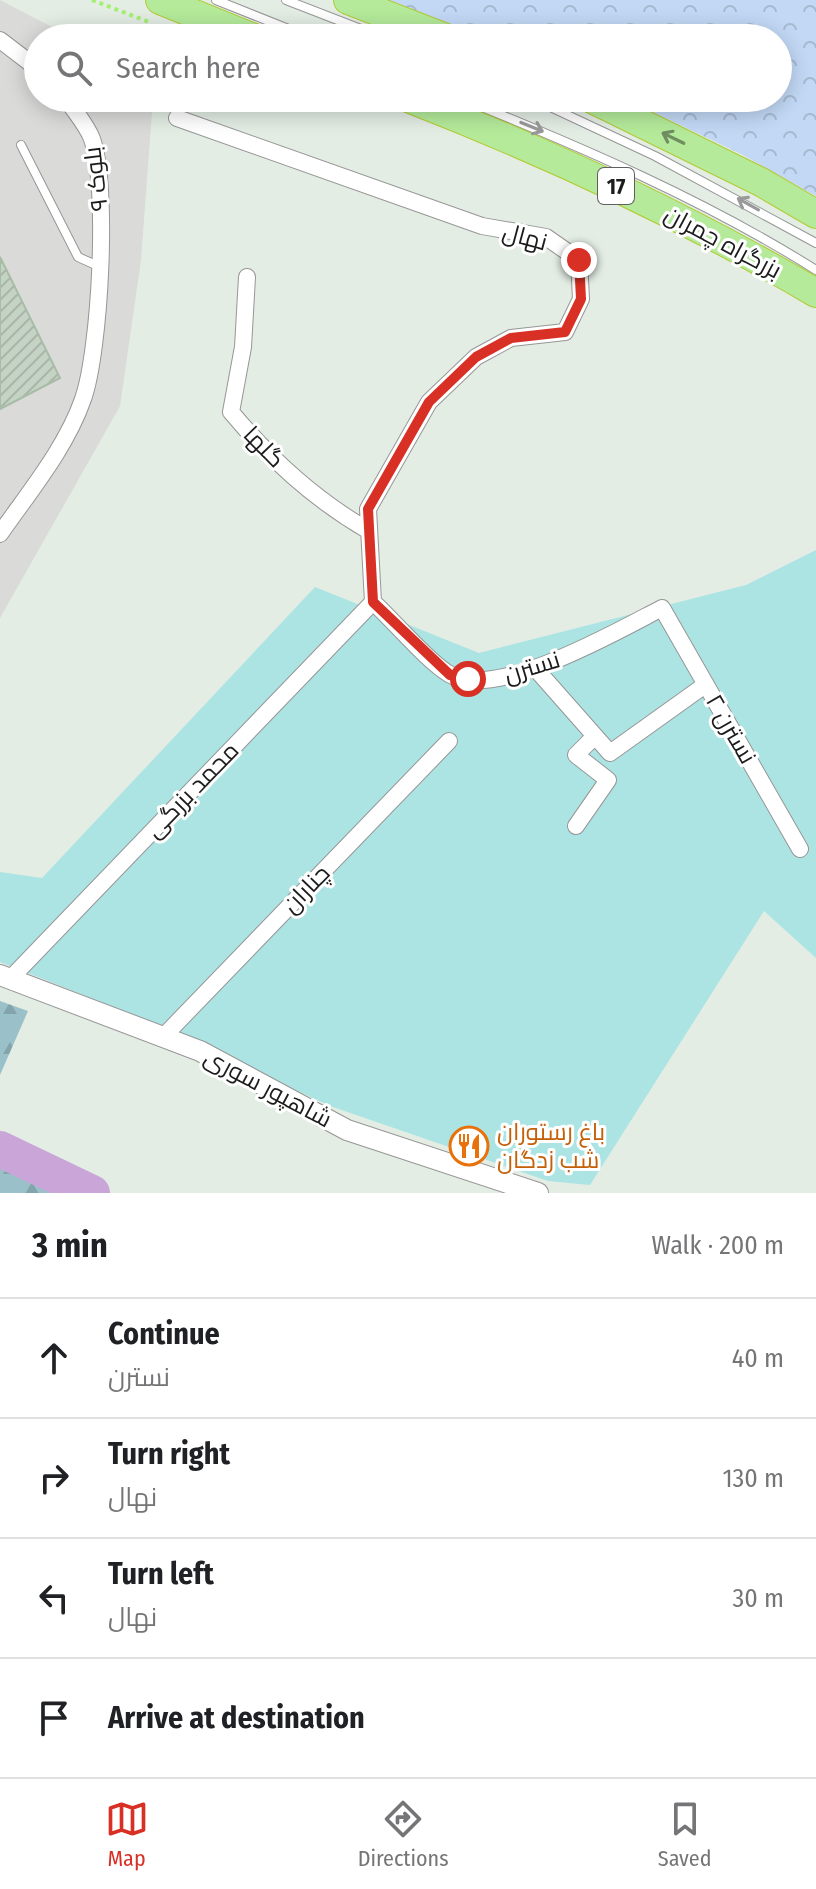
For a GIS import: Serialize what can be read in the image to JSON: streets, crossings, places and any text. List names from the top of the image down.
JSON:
{
  "streets": {
    "highway": ["17", "بزرگراه چمران"],
    "street": [
      "بلوک ۹",
      "نهال",
      "گلها",
      "نسترن",
      "نسترن ۲",
      "محمد بزرگی",
      "چناران",
      "شاهپور سوری"
    ]
  },
  "crossings": [
    ["نهال", "گلها"],
    ["نهال", "نسترن"],
    ["نهال", "محمد بزرگی"],
    ["نسترن", "نسترن ۲"],
    ["نسترن", "محمد بزرگی"],
    ["محمد بزرگی", "شاهپور سوری"],
    ["چناران", "شاهپور سوری"]
  ],
  "places": {
    "restaurant": ["باغ رستوران شب زدگان"]
  },
  "page": {
    "search": "Search here",
    "heading": ["3 min", "Walk · 200 m"],
    "list": [
      ["Continue", "نسترن", "40 m"],
      ["Turn right", "نهال", "130 m"],
      ["Turn left", "نهال", "30 m"],
      "Arrive at destination"
    ],
    "nav": ["Map", "Directions", "Saved"]
  }
}
